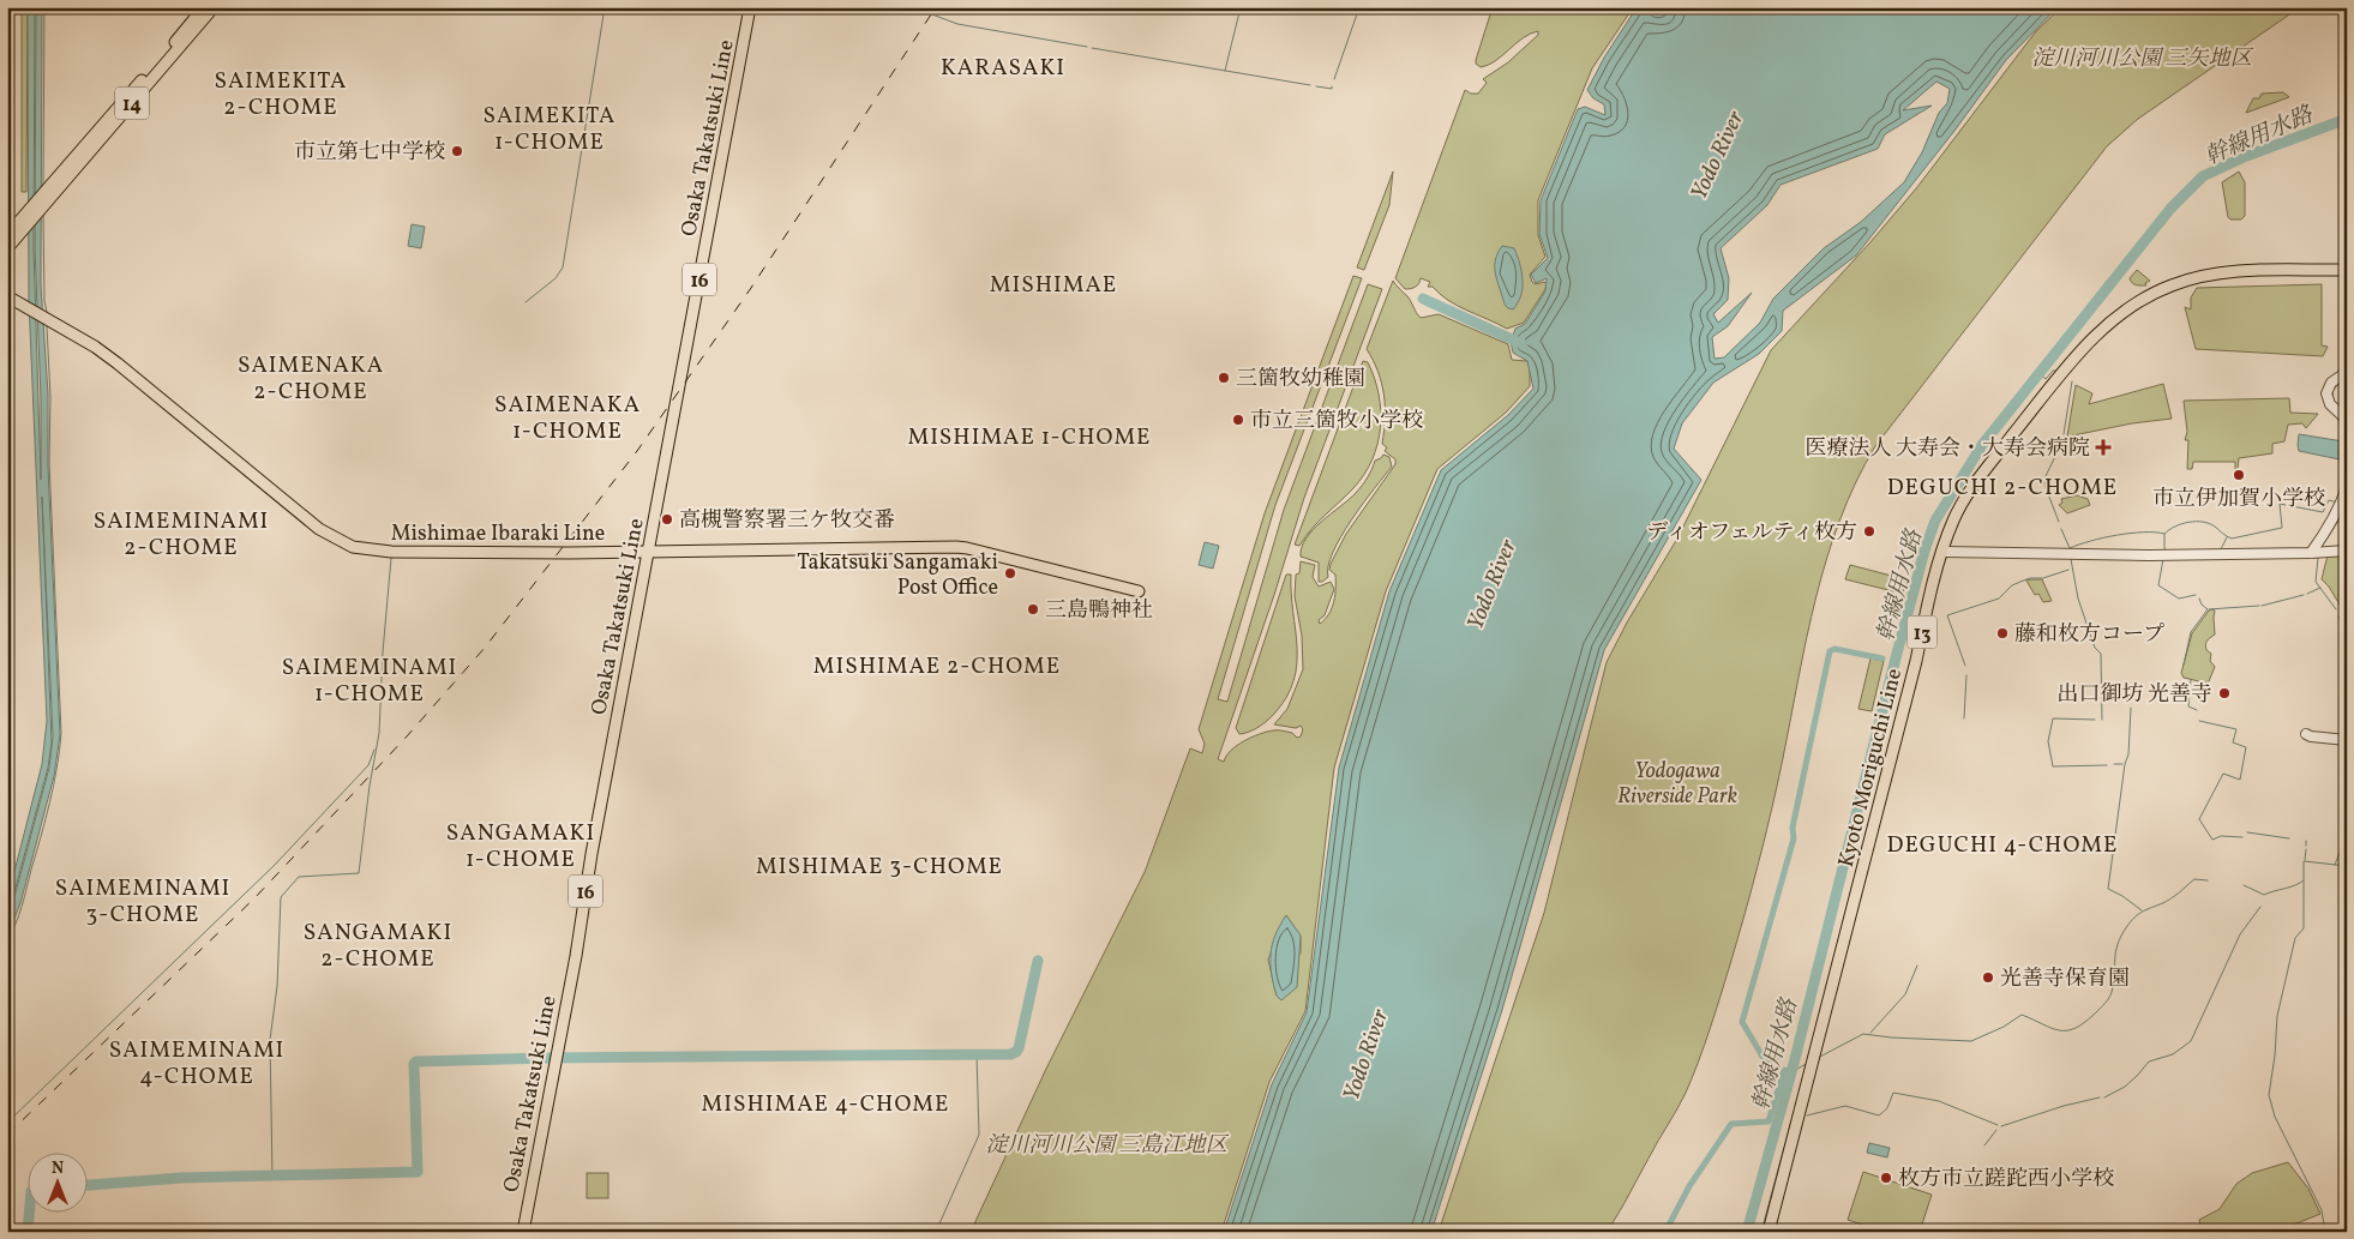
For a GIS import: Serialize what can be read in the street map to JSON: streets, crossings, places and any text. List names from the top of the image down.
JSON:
{
  "streets": {
    "main road": [
      "14",
      "Osaka Takatsuki Line",
      "16",
      "Mishimae Ibaraki Line",
      "13",
      "Kyoto Moriguchi Line"
    ]
  },
  "crossings": [
    ["Osaka Takatsuki Line", "Mishimae Ibaraki Line"]
  ],
  "districts": [
    "KARASAKI",
    "SAIMEKITA 2-CHOME",
    "SAIMEKITA 1-CHOME",
    "MISHIMAE",
    "SAIMENAKA 2-CHOME",
    "SAIMENAKA 1-CHOME",
    "MISHIMAE 1-CHOME",
    "DEGUCHI 2-CHOME",
    "SAIMEMINAMI 2-CHOME",
    "MISHIMAE 2-CHOME",
    "SAIMEMINAMI 1-CHOME",
    "SANGAMAKI 1-CHOME",
    "DEGUCHI 4-CHOME",
    "MISHIMAE 3-CHOME",
    "SAIMEMINAMI 3-CHOME",
    "SANGAMAKI 2-CHOME",
    "SAIMEMINAMI 4-CHOME",
    "MISHIMAE 4-CHOME"
  ],
  "water": ["幹線用水路", "Yodo River"],
  "parks": ["淀川河川公園 三矢地区", "Yodogawa Riverside Park", "淀川河川公園 三島江地区"],
  "places": {
    "other": [
      "市立第七中学校",
      "三箇牧幼稚園",
      "市立三箇牧小学校",
      "市立伊加賀小学校",
      "高槻警察署三ケ牧交番",
      "ディオフェルティ枚方",
      "Takatsuki Sangamaki Post Office",
      "三島鴨神社",
      "藤和枚方コープ",
      "出口御坊 光善寺",
      "光善寺保育園",
      "枚方市立蹉跎西小学校"
    ],
    "health": ["医療法人 大寿会・大寿会病院"]
  },
  "north": "top"
}
